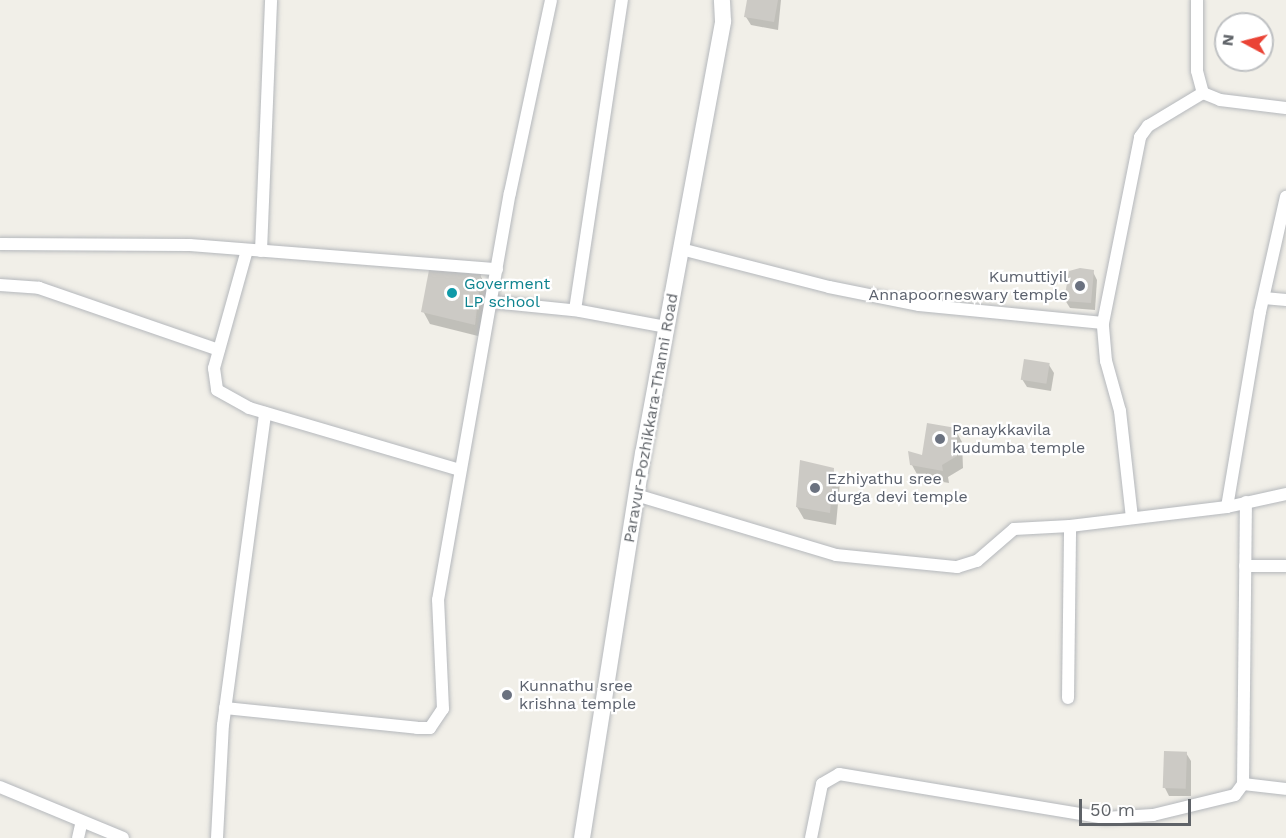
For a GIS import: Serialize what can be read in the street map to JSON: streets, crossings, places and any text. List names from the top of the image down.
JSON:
{
  "streets": {
    "main road": ["Paravur-Pozhikkara-Thanni Road"]
  },
  "places": [
    "Kumuttiyil Annapoorneswary temple",
    "Goverment LP school",
    "Panaykkavila kudumba temple",
    "Ezhiyathu sree durga devi temple",
    "Kunnathu sree krishna temple"
  ],
  "scale_bar": "50 m",
  "north": "left"
}
